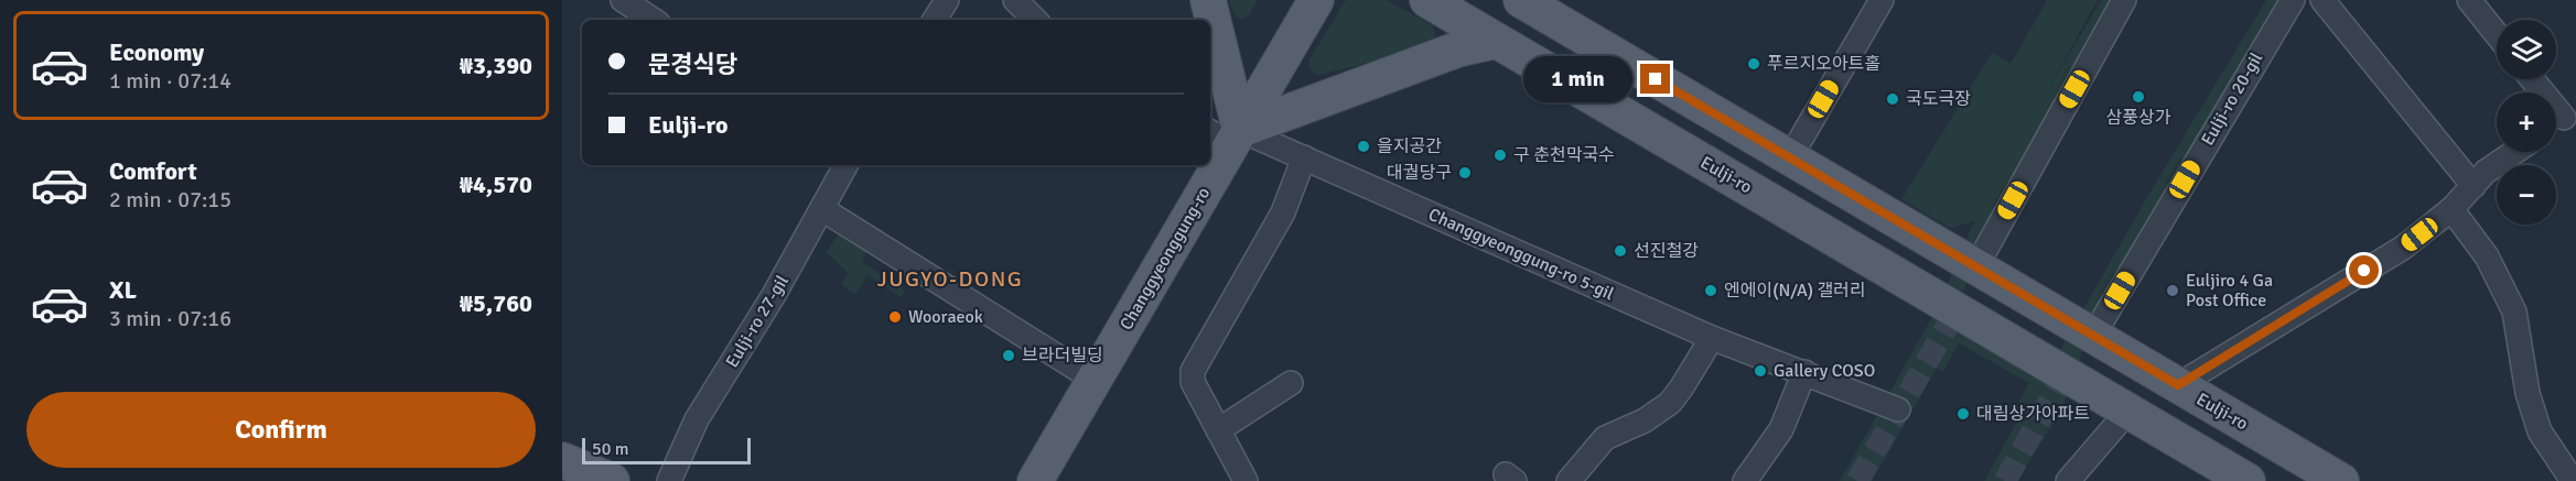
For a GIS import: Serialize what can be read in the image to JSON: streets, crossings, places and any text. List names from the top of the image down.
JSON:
{
  "streets": {
    "main road": ["Eulji-ro", "Changgyeonggung-ro"],
    "street": ["Eulji-ro 20-gil", "Changgyeonggung-ro 5-gil", "Eulji-ro 27-gil"]
  },
  "crossings": [
    ["Eulji-ro 20-gil", "Eulji-ro"],
    ["Changgyeonggung-ro 5-gil", "Changgyeonggung-ro"]
  ],
  "districts": ["JUGYO-DONG"],
  "places": [
    "푸르지오아트홀",
    "삼풍상가",
    "국도극장",
    "을지공간",
    "구 춘천막국수",
    "대궐당구",
    "선진철강",
    "엔에이(N/A) 갤러리",
    "Euljiro 4 Ga Post Office",
    "Wooraeok",
    "브라더빌딩",
    "Gallery COSO",
    "대림상가아파트"
  ],
  "scale_bar": "50 m",
  "page": {
    "list": [
      {
        "name": "Economy",
        "note": "1 min · 07:14",
        "value": "₩3,390"
      },
      {
        "name": "Comfort",
        "note": "2 min · 07:15",
        "value": "₩4,570"
      },
      {
        "name": "XL",
        "note": "3 min · 07:16",
        "value": "₩5,760"
      }
    ],
    "map_buttons": ["+", "−"],
    "banner": ["문경식당", "Eulji-ro"],
    "bubble": "1 min",
    "buttons": "Confirm",
    "scale": "50 m"
  }
}
